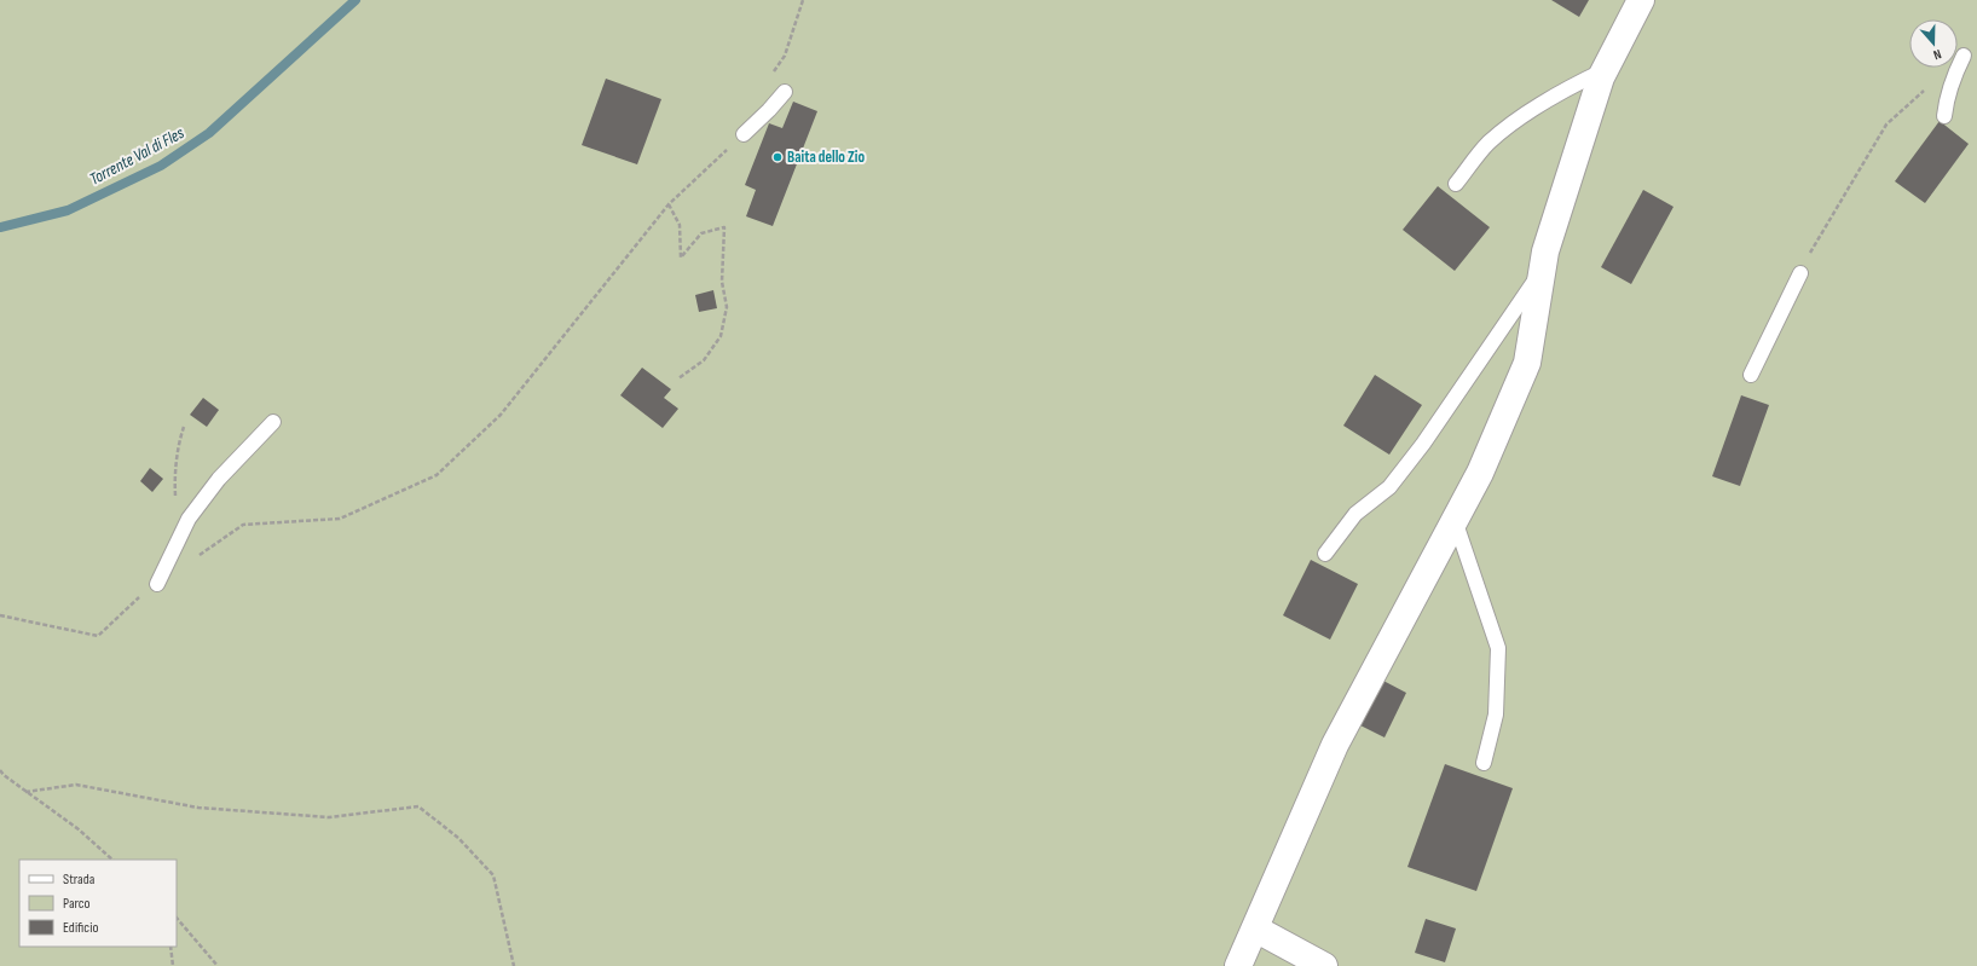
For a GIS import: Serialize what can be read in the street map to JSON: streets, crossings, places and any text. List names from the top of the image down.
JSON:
{
  "water": ["Torrente Val di Fles"],
  "places": ["Baita dello Zio"],
  "legend": ["Strada", "Parco", "Edificio"],
  "north": "bottom"
}
